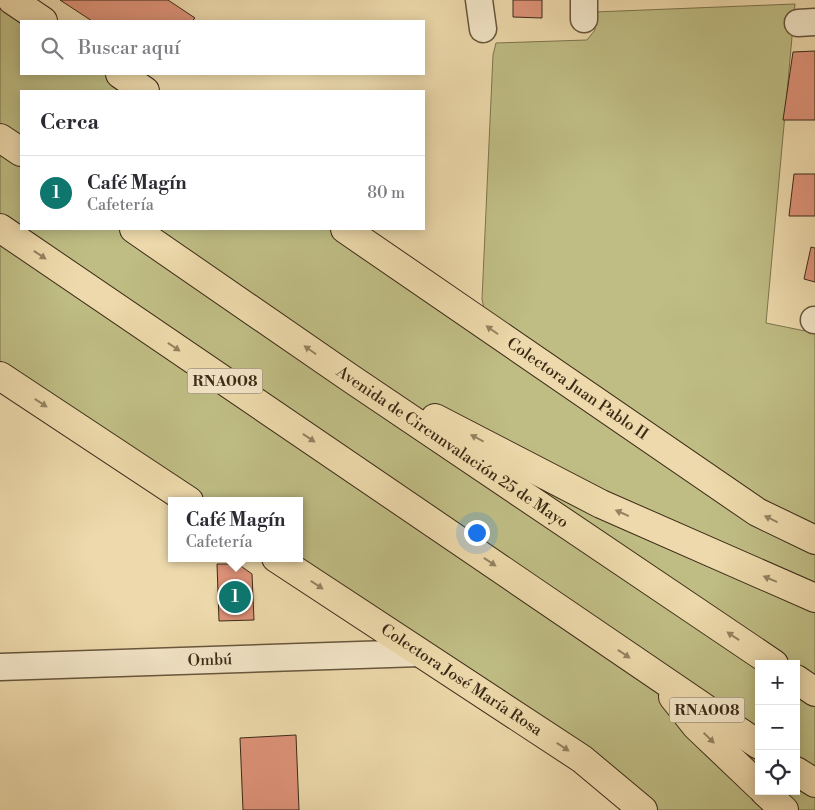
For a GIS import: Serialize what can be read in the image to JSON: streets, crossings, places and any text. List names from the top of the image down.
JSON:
{
  "streets": {
    "main road": [
      "RNA008",
      "Colectora Juan Pablo II",
      "Avenida de Circunvalación 25 de Mayo",
      "Colectora José María Rosa"
    ],
    "street": ["Ombú"]
  },
  "crossings": [
    ["Ombú", "Colectora José María Rosa"]
  ],
  "page": {
    "search": "Buscar aquí",
    "heading": "Cerca",
    "list": [
      {
        "mark": "1",
        "name": "Café Magín",
        "note": "Cafetería",
        "value": "80 m"
      }
    ],
    "popup": ["Café Magín", "Cafetería"],
    "pins": "1",
    "map_buttons": ["+", "−"]
  }
}
